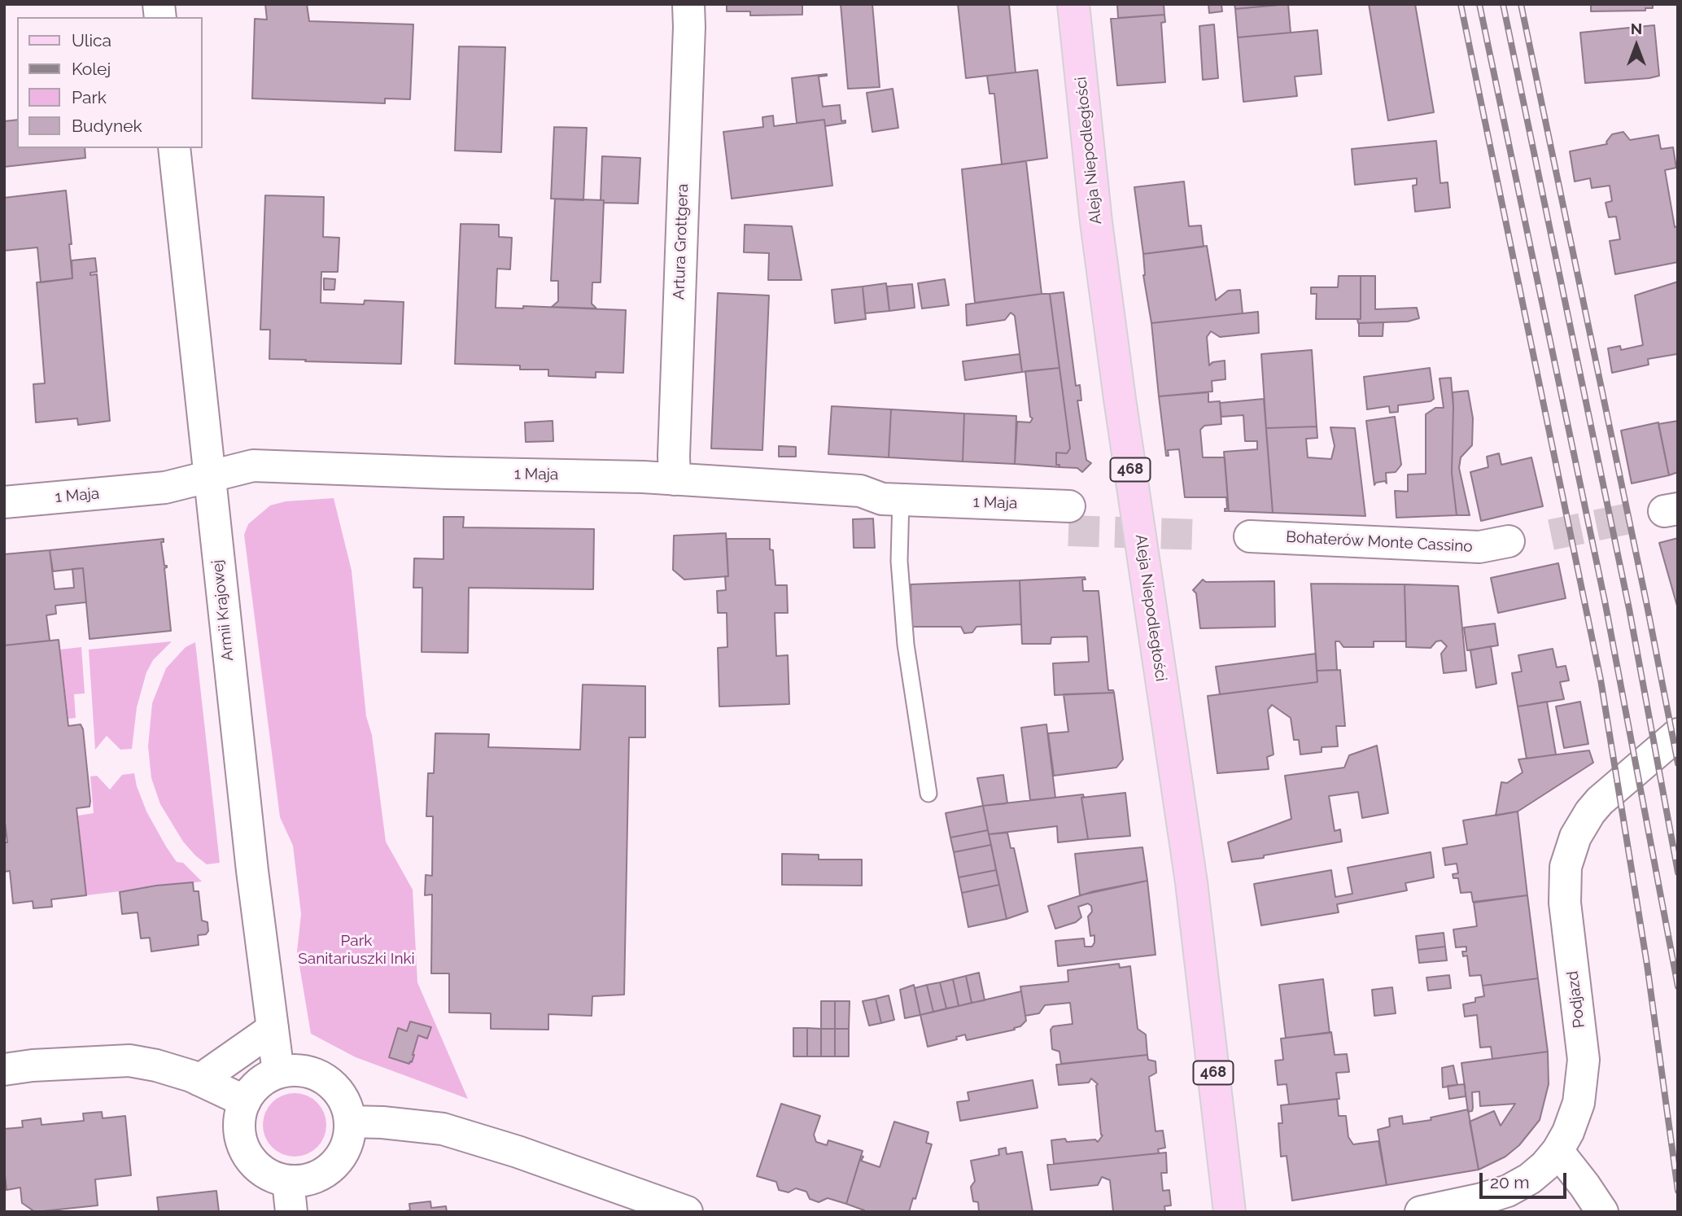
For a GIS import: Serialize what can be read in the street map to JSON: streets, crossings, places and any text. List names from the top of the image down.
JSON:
{
  "streets": {
    "main road": ["Aleja Niepodległości", "468"],
    "street": [
      "Artura Grottgera",
      "1 Maja",
      "Bohaterów Monte Cassino",
      "Armii Krajowej",
      "Podjazd"
    ]
  },
  "crossings": [
    ["Artura Grottgera", "1 Maja"],
    ["1 Maja", "Armii Krajowej"]
  ],
  "parks": ["Park Sanitariuszki Inki"],
  "legend": [
    "Ulica",
    "Kolej",
    "Park",
    "Budynek"
  ],
  "scale_bar": "20 m",
  "north": "top"
}
